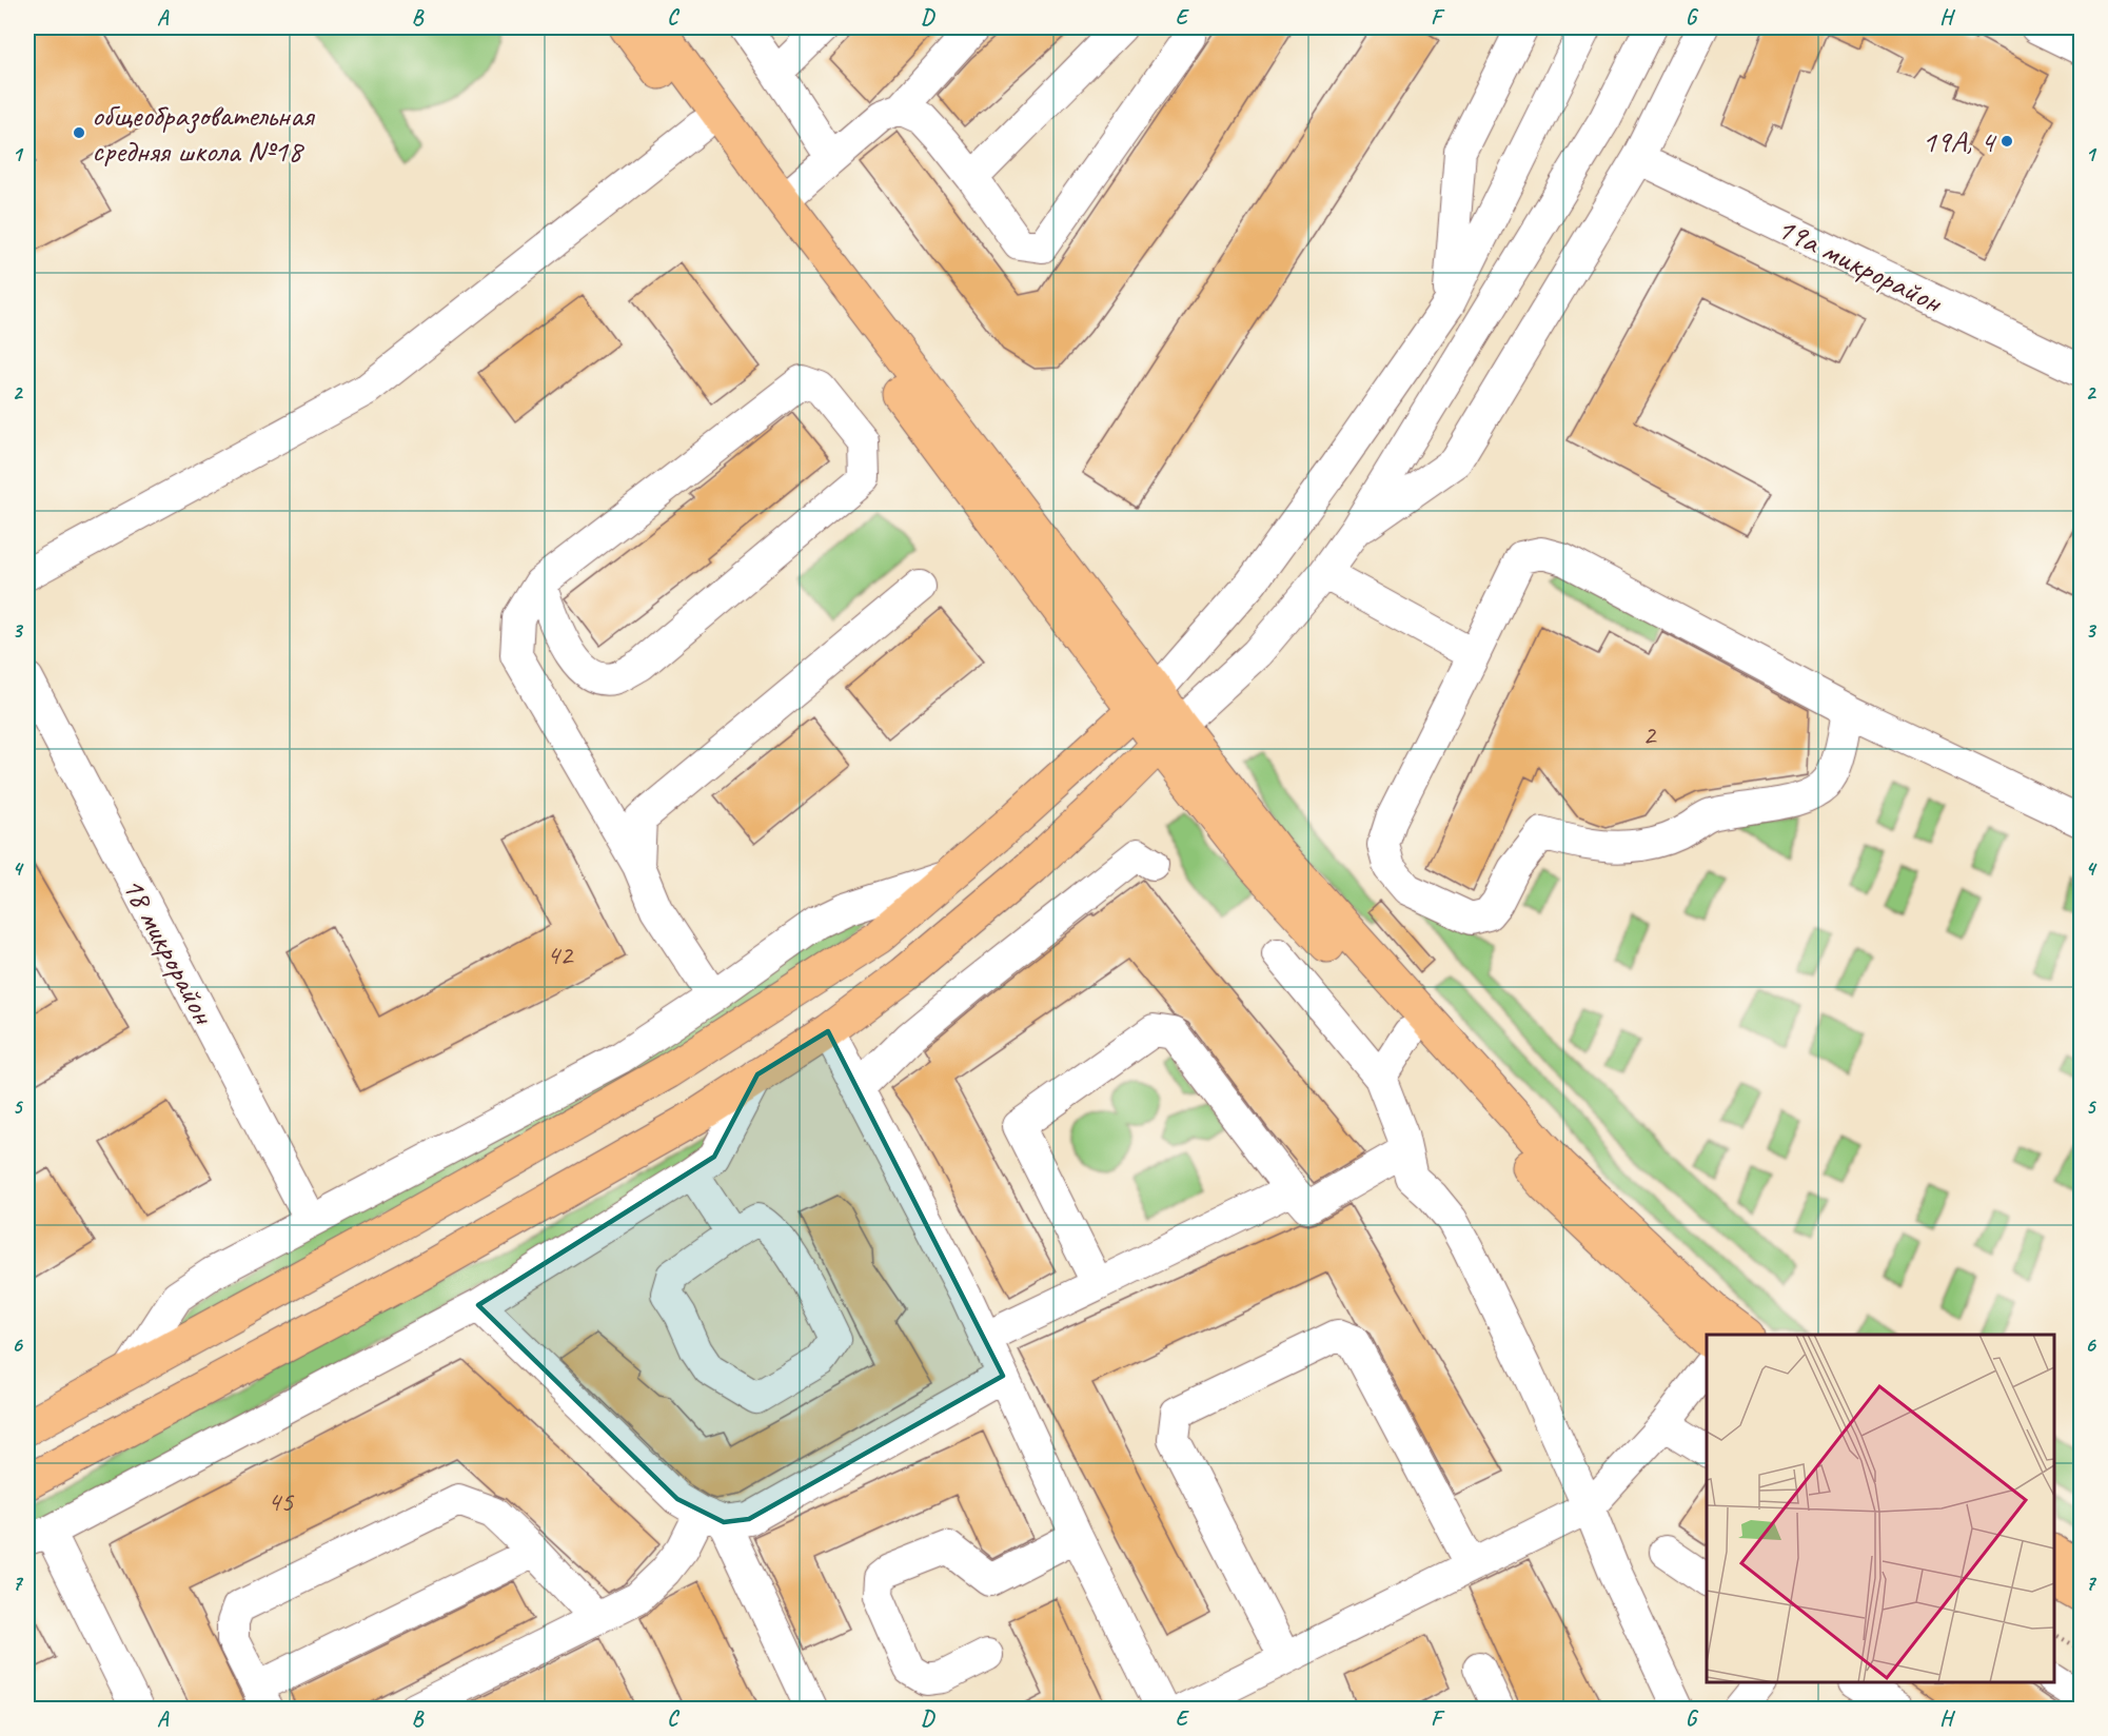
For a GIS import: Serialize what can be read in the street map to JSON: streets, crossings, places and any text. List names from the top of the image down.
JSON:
{
  "streets": {
    "street": ["19а микрорайон", "18 микрорайон"]
  },
  "places": ["общеобразовательная средняя школа №18", "19А, 4"],
  "house_numbers": ["2", "42", "45"],
  "grid": {
    "columns": [
      "A",
      "B",
      "C",
      "D",
      "E",
      "F",
      "G",
      "H"
    ],
    "rows": [
      "1",
      "2",
      "3",
      "4",
      "5",
      "6",
      "7"
    ]
  }
}
